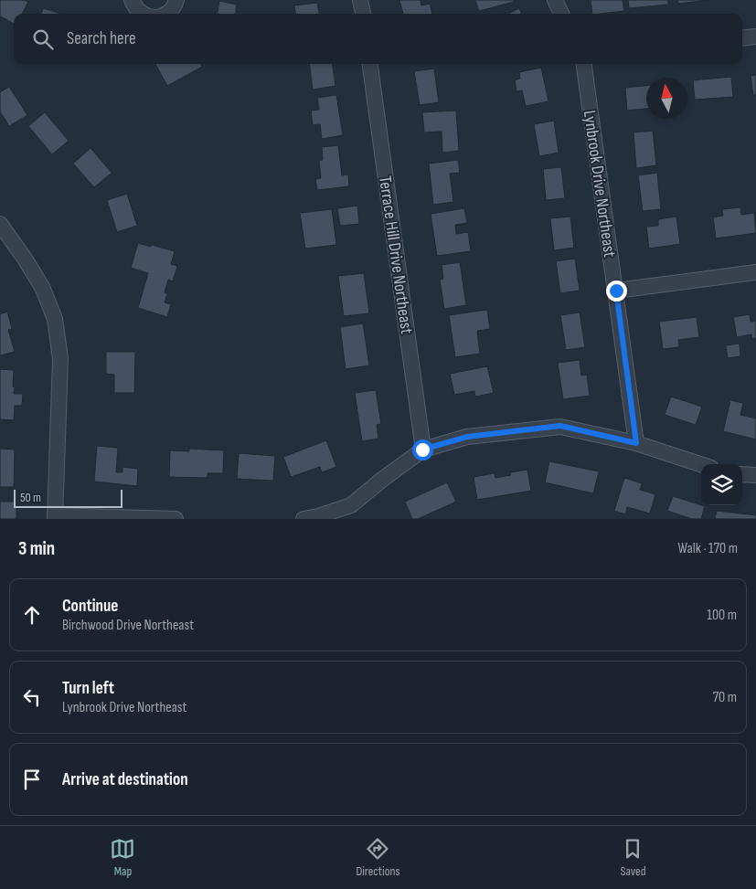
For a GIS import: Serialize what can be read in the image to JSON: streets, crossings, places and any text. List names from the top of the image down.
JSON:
{
  "streets": {
    "street": ["Lynbrook Drive Northeast", "Terrace Hill Drive Northeast"]
  },
  "scale_bar": "50 m",
  "north": "top",
  "page": {
    "search": "Search here",
    "scale": "50 m",
    "heading": ["3 min", "Walk · 170 m"],
    "list": [
      ["Continue", "Birchwood Drive Northeast", "100 m"],
      ["Turn left", "Lynbrook Drive Northeast", "70 m"],
      "Arrive at destination"
    ],
    "nav": ["Map", "Directions", "Saved"]
  }
}
